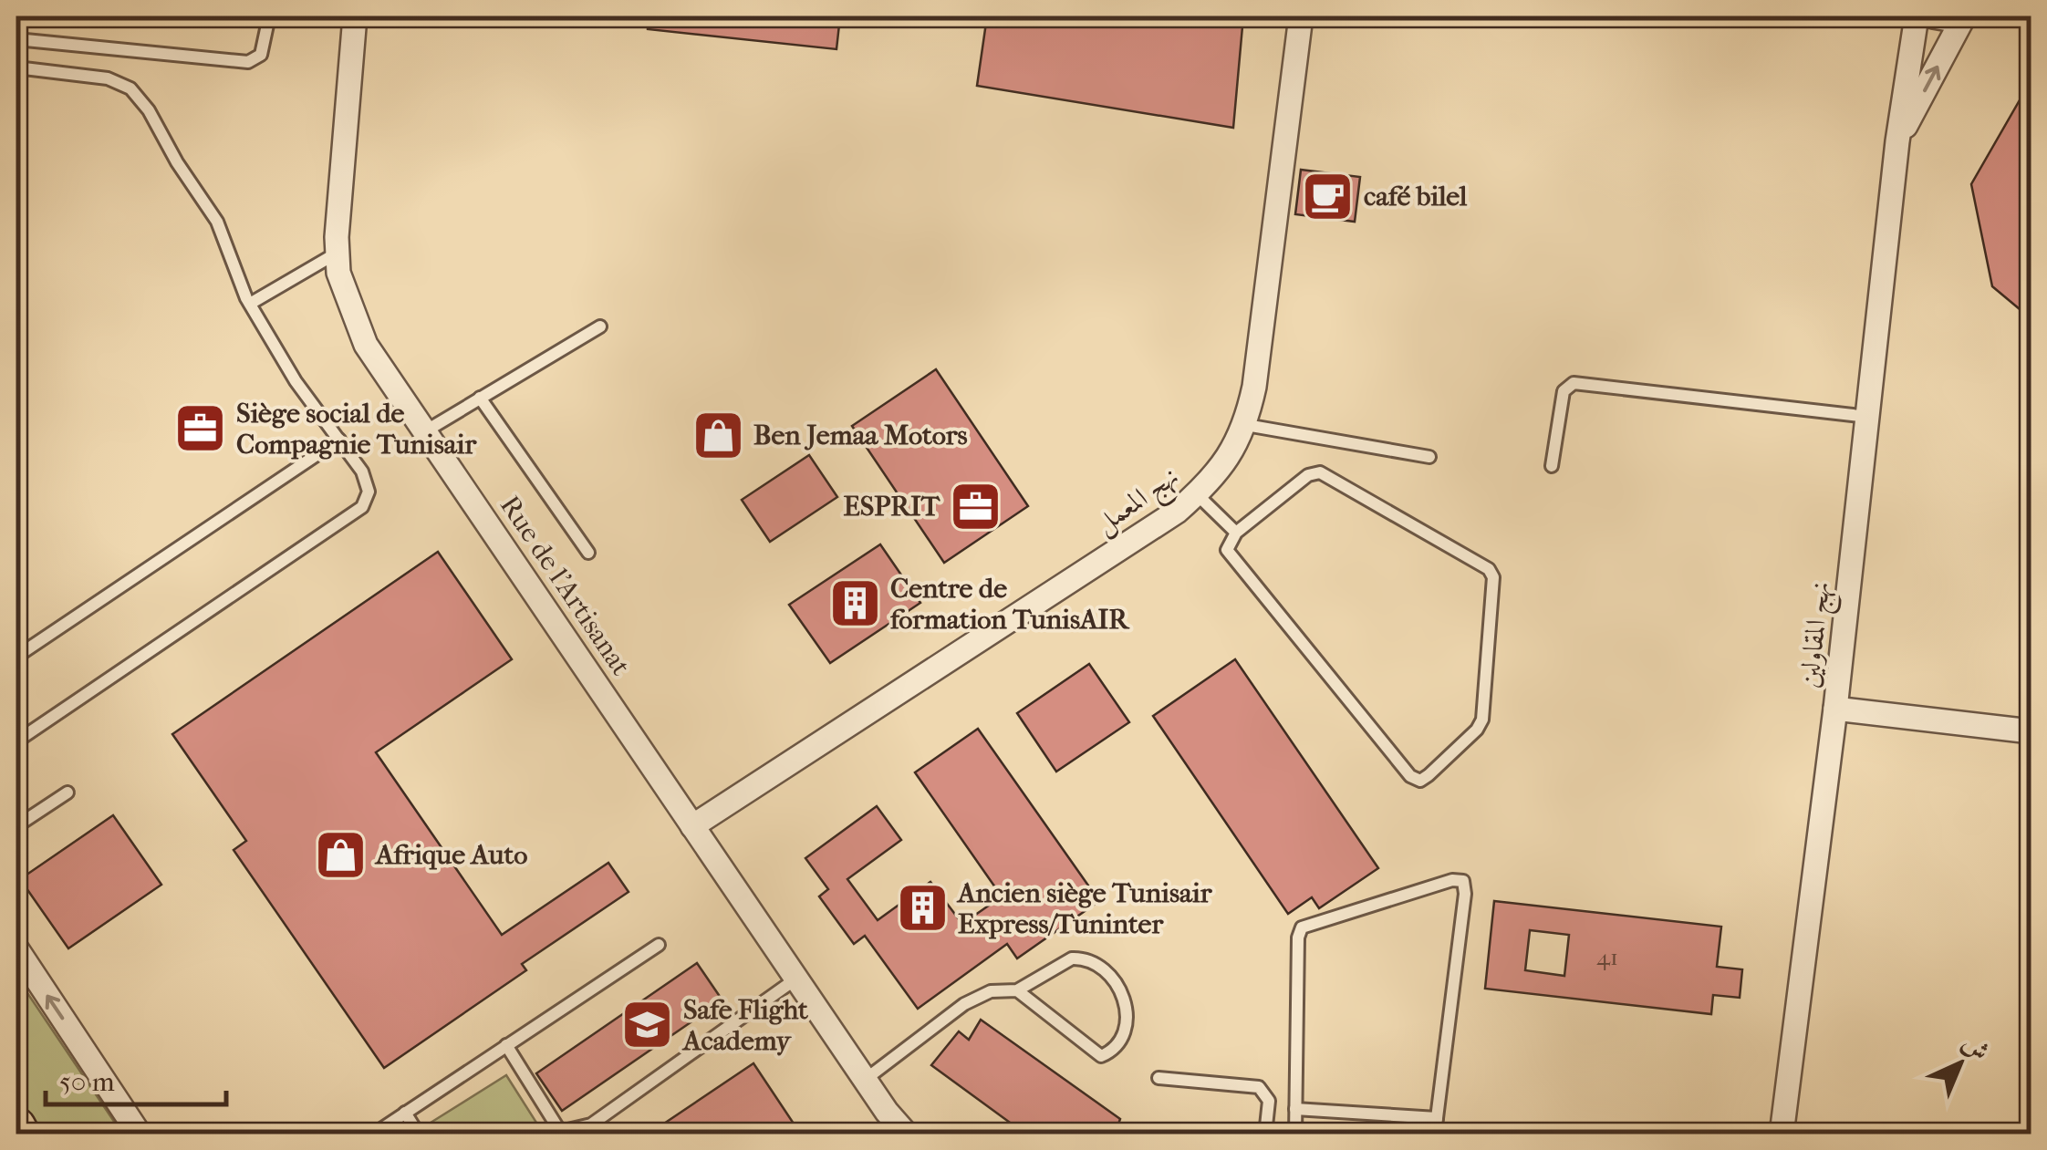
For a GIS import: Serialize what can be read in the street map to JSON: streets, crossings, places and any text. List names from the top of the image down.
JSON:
{
  "streets": {
    "street": ["نهج المعمل", "Rue de l'Artisanat", "نهج المقاولين"]
  },
  "crossings": [
    ["نهج المعمل", "Rue de l'Artisanat"]
  ],
  "places": {
    "cafe": ["café bilel"],
    "office": ["Siège social de Compagnie Tunisair", "ESPRIT"],
    "shop": ["Ben Jemaa Motors", "Afrique Auto"],
    "building": ["Centre de formation TunisAIR", "Ancien siège Tunisair Express/Tuninter"],
    "school or university": ["Safe Flight Academy"]
  },
  "house_numbers": ["41"],
  "scale_bar": "50 m",
  "north": "top right"
}
